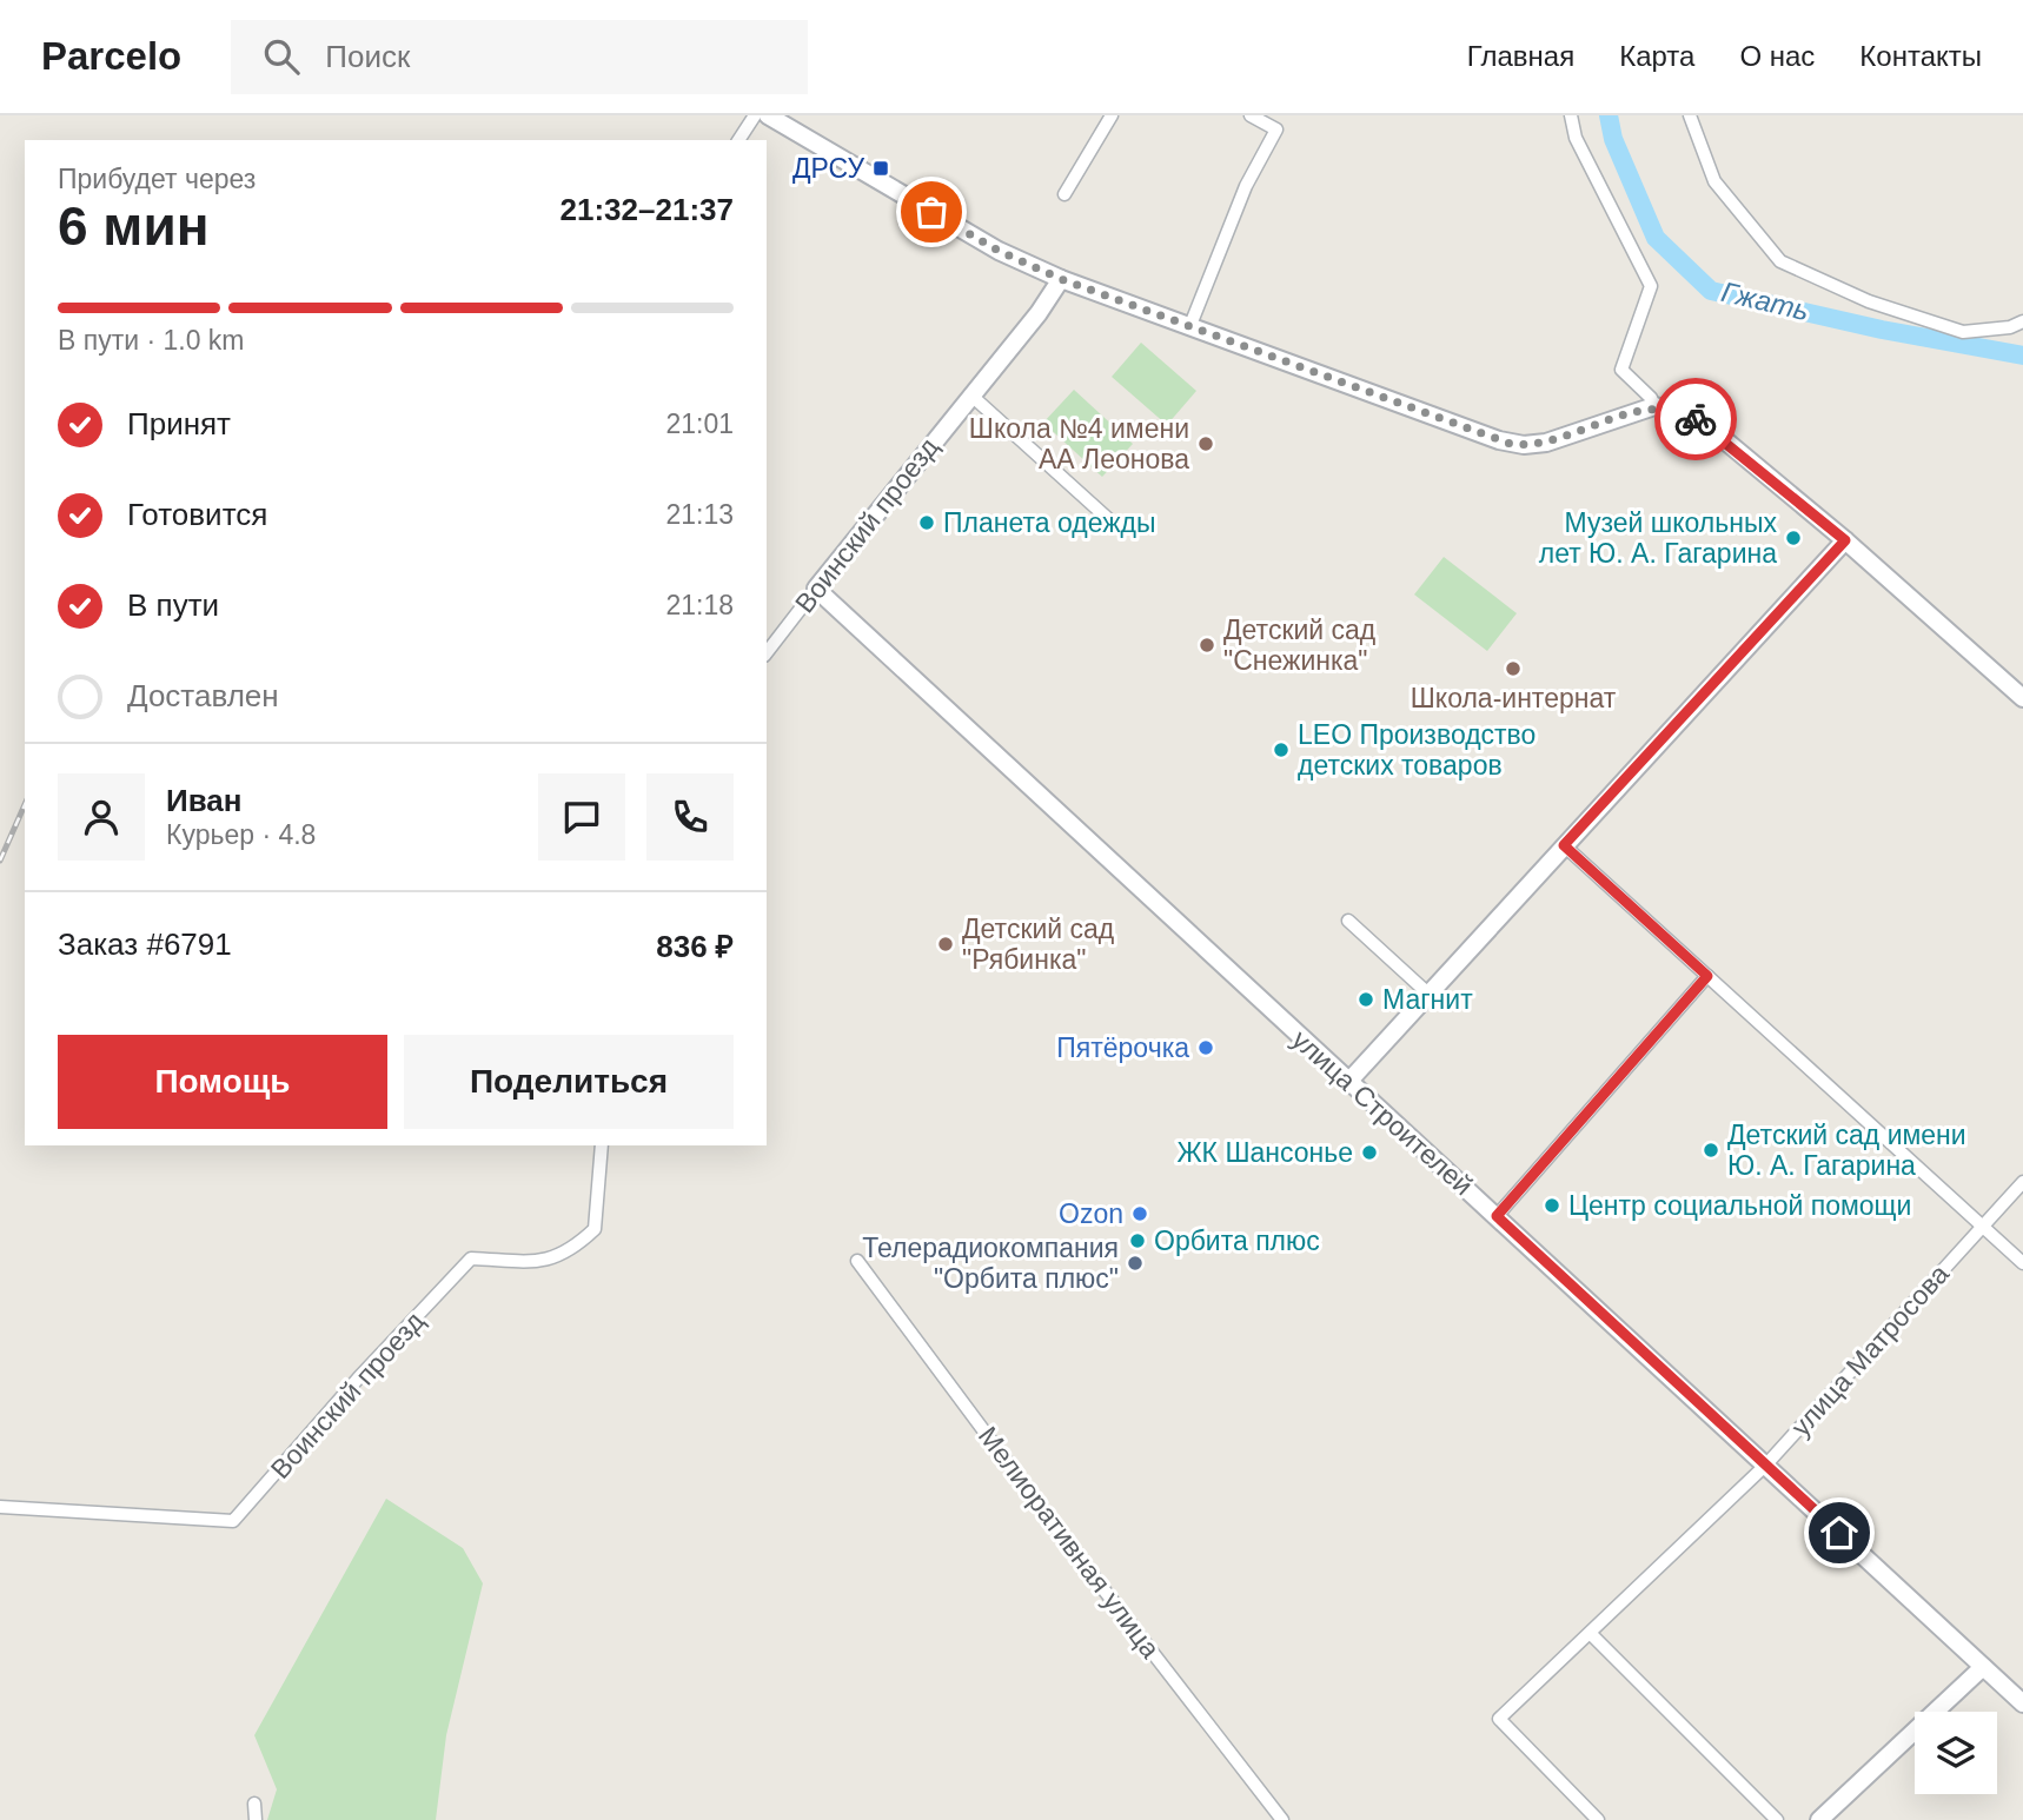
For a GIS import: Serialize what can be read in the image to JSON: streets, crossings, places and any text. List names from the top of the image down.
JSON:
{
  "streets": {
    "main road": ["Воинский проезд", "улица Строителей"],
    "street": ["улица Матросова", "Мелиоративная улица"]
  },
  "crossings": [
    ["Воинский проезд", "улица Строителей"],
    ["улица Строителей", "улица Матросова"]
  ],
  "water": ["Гжать"],
  "places": {
    "transit": ["ДРСУ"],
    "other": [
      "Школа №4 имени АА Леонова",
      "Планета одежды",
      "Музей школьных лет Ю. А. Гагарина",
      "Детский сад \"Снежинка\"",
      "Школа-интернат",
      "LEO Производство детских товаров",
      "Детский сад \"Рябинка\"",
      "Магнит",
      "Пятёрочка",
      "Детский сад имени Ю. А. Гагарина",
      "ЖК Шансонье",
      "Центр социальной помощи",
      "Ozon",
      "Орбита плюс",
      "Телерадиокомпания \"Орбита плюс\""
    ]
  },
  "page": {
    "header": "Parcelo",
    "search": "Поиск",
    "nav": [
      "Главная",
      "Карта",
      "О нас",
      "Контакты"
    ],
    "heading": ["6 мин", "Прибудет через", "21:32–21:37"],
    "panel": [
      "Иван",
      "Курьер · 4.8",
      "Заказ #6791",
      "836 ₽"
    ],
    "bar": "В пути · 1.0 km",
    "list": [
      ["Принят", "21:01"],
      ["Готовится", "21:13"],
      ["В пути", "21:18"],
      "Доставлен"
    ],
    "buttons": ["Помощь", "Поделиться"]
  }
}
